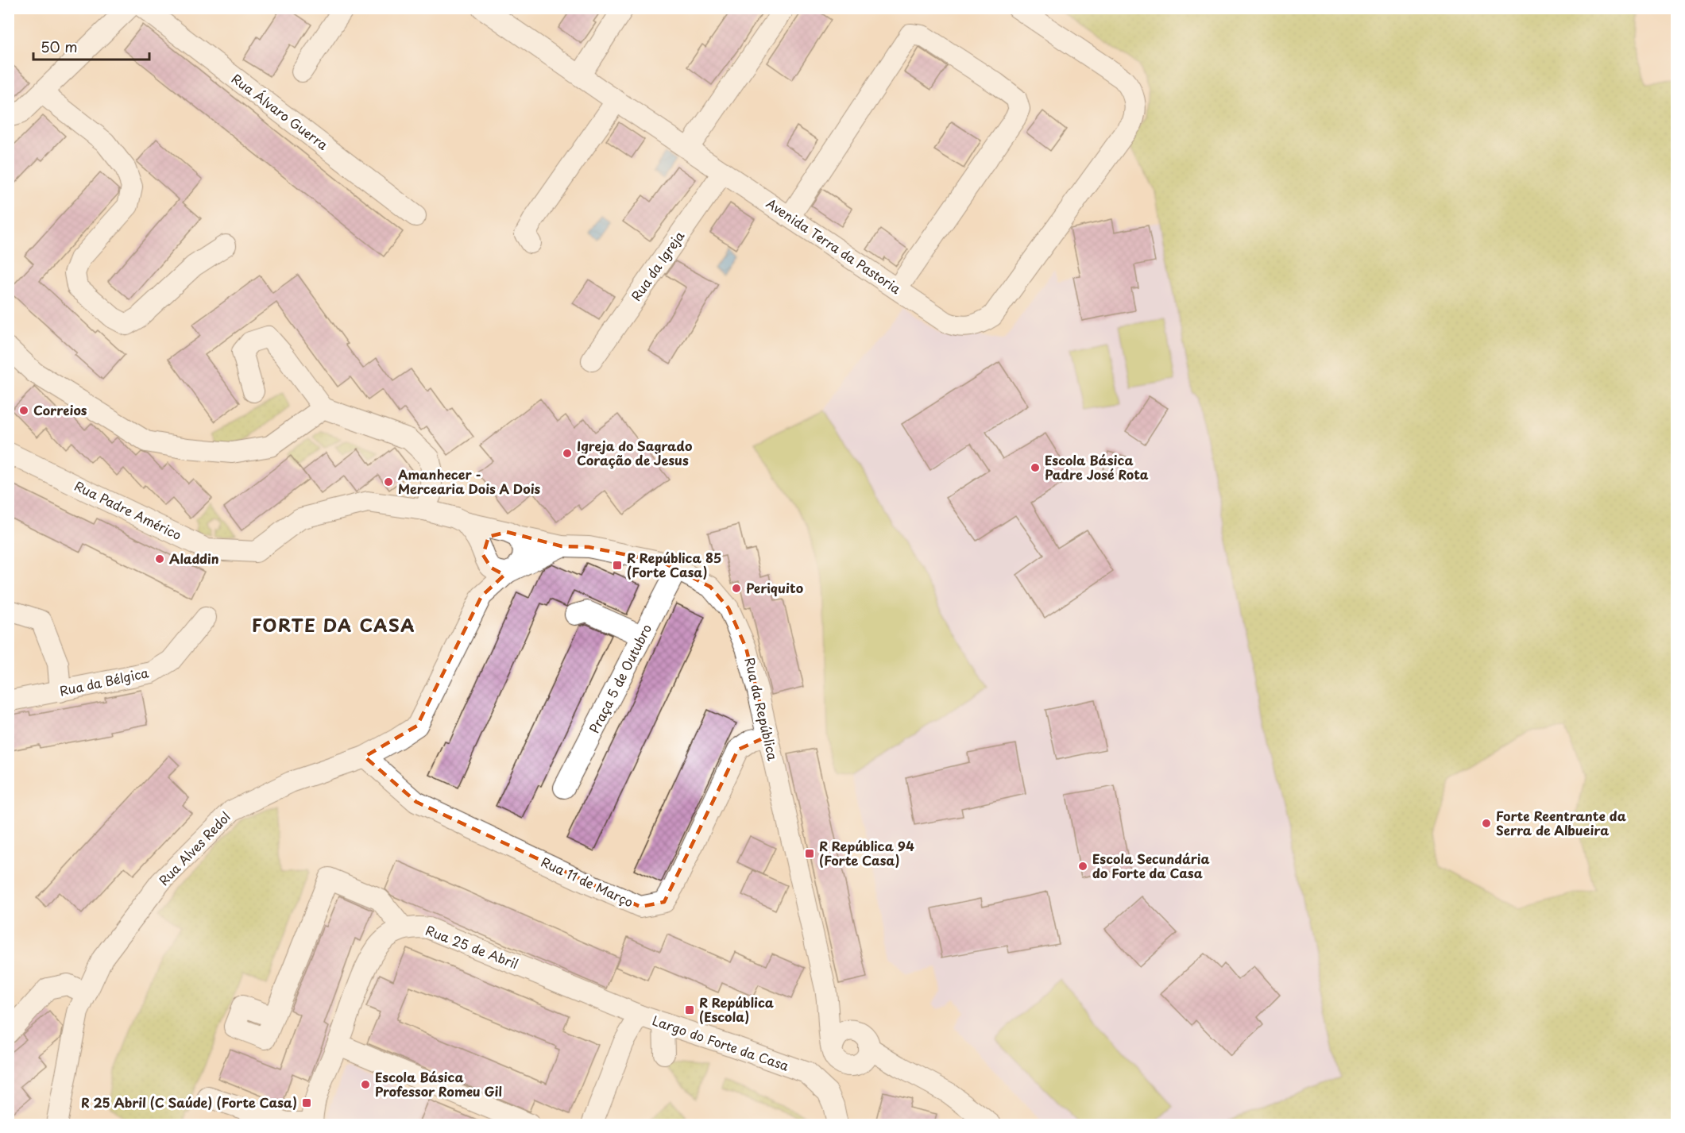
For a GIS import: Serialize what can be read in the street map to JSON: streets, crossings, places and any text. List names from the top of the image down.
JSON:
{
  "streets": {
    "street": [
      "Rua Álvaro Guerra",
      "Avenida Terra da Pastoria",
      "Rua da Igreja",
      "Rua Padre Américo",
      "Praça 5 de Outubro",
      "Rua da Bélgica",
      "Rua da República",
      "Rua Alves Redol",
      "Rua 11 de Março",
      "Rua 25 de Abril",
      "Largo do Forte da Casa"
    ]
  },
  "crossings": [
    ["Avenida Terra da Pastoria", "Rua da Igreja"],
    ["Rua Padre Américo", "Rua da República"],
    ["Rua Padre Américo", "Rua Alves Redol"],
    ["Praça 5 de Outubro", "Rua da República"],
    ["Rua da República", "Rua Alves Redol"],
    ["Rua da República", "Rua 11 de Março"],
    ["Rua Alves Redol", "Rua 11 de Março"],
    ["Rua 25 de Abril", "Largo do Forte da Casa"]
  ],
  "districts": ["FORTE DA CASA"],
  "places": {
    "other": [
      "Correios",
      "Igreja do Sagrado Coração de Jesus",
      "Escola Básica Padre José Rota",
      "Amanhecer - Mercearia Dois A Dois",
      "Aladdin",
      "Periquito",
      "Forte Reentrante da Serra de Albueira",
      "Escola Secundária do Forte da Casa",
      "Escola Básica Professor Romeu Gil"
    ],
    "transit": [
      "R República 85 (Forte Casa)",
      "R República 94 (Forte Casa)",
      "R República (Escola)",
      "R 25 Abril (C Saúde) (Forte Casa)"
    ]
  },
  "scale_bar": "50 m"
}
